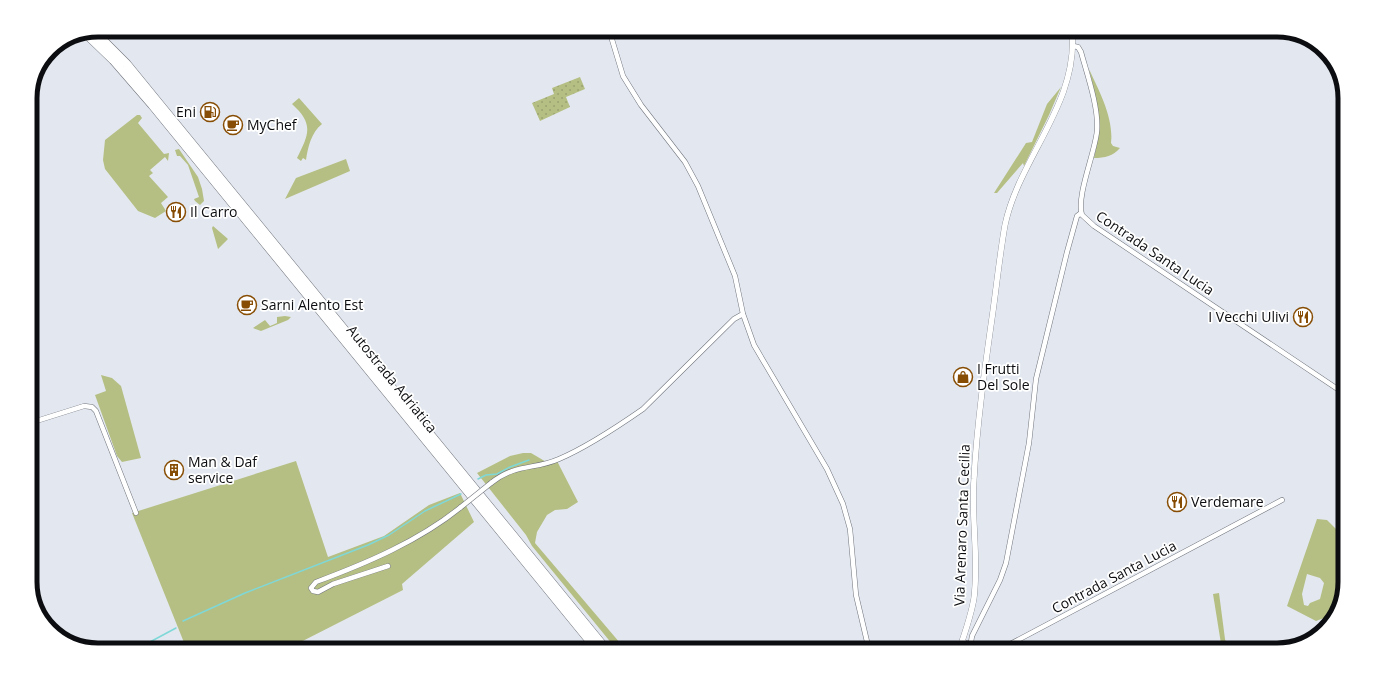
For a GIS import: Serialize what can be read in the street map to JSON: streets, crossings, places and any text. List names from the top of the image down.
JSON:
{
  "streets": {
    "highway": ["Autostrada Adriatica"],
    "street": ["Contrada Santa Lucia", "Via Arenaro Santa Cecilia"]
  },
  "crossings": [
    ["Contrada Santa Lucia", "Via Arenaro Santa Cecilia"]
  ],
  "places": {
    "fuel station": ["Eni"],
    "cafe": ["MyChef", "Sarni Alento Est"],
    "restaurant": ["Il Carro", "I Vecchi Ulivi", "Verdemare"],
    "shop": ["I Frutti Del Sole"],
    "building": ["Man & Daf service"]
  }
}
